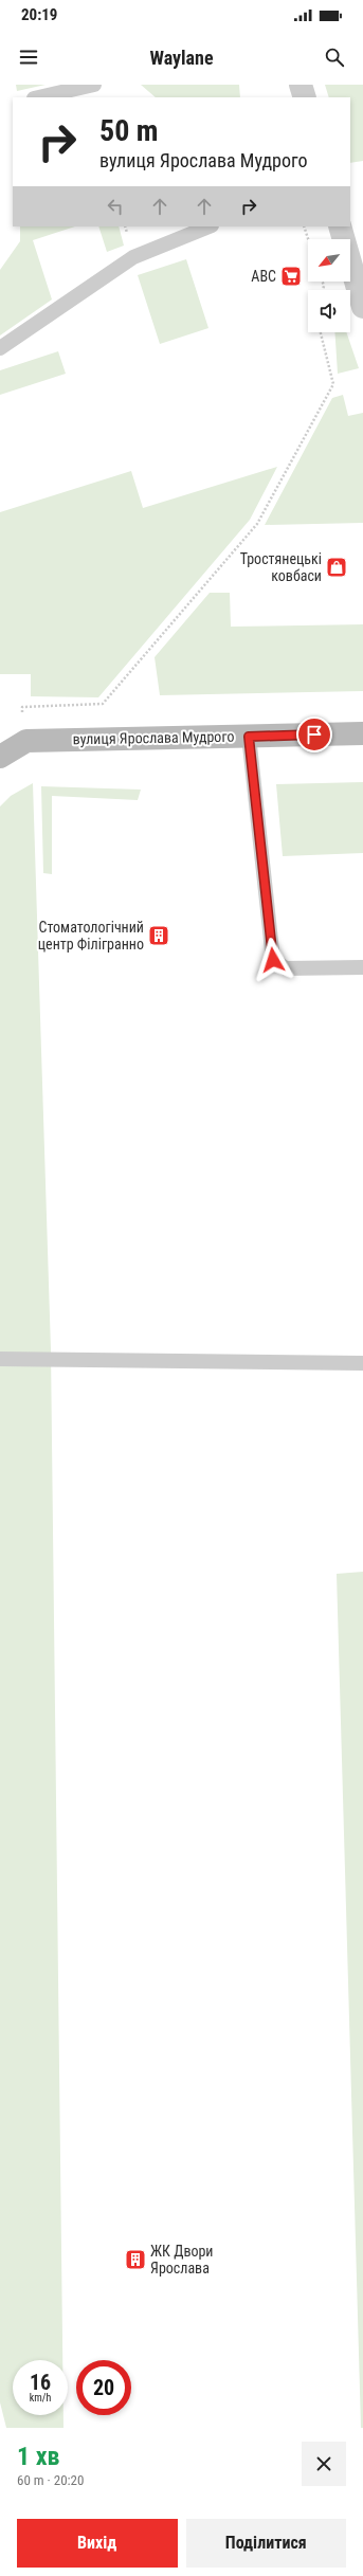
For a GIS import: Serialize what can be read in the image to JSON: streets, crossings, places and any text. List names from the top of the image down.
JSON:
{
  "streets": {
    "main road": ["вулиця Ярослава Мудрого"]
  },
  "places": {
    "supermarket": ["АВС"],
    "shop": ["Тростянецькі ковбаси"],
    "building": ["Стоматологічний центр Філігранно", "ЖК Двори Ярослава"]
  },
  "north": "bottom left",
  "page": {
    "status": "20:19",
    "header": "Waylane",
    "turn": ["50 m", "вулиця Ярослава Мудрого"],
    "speed": "16 km/h",
    "limit": "20",
    "heading": ["1 хв", "60 m · 20:20"],
    "buttons": ["Вихід", "Поділитися"]
  }
}
